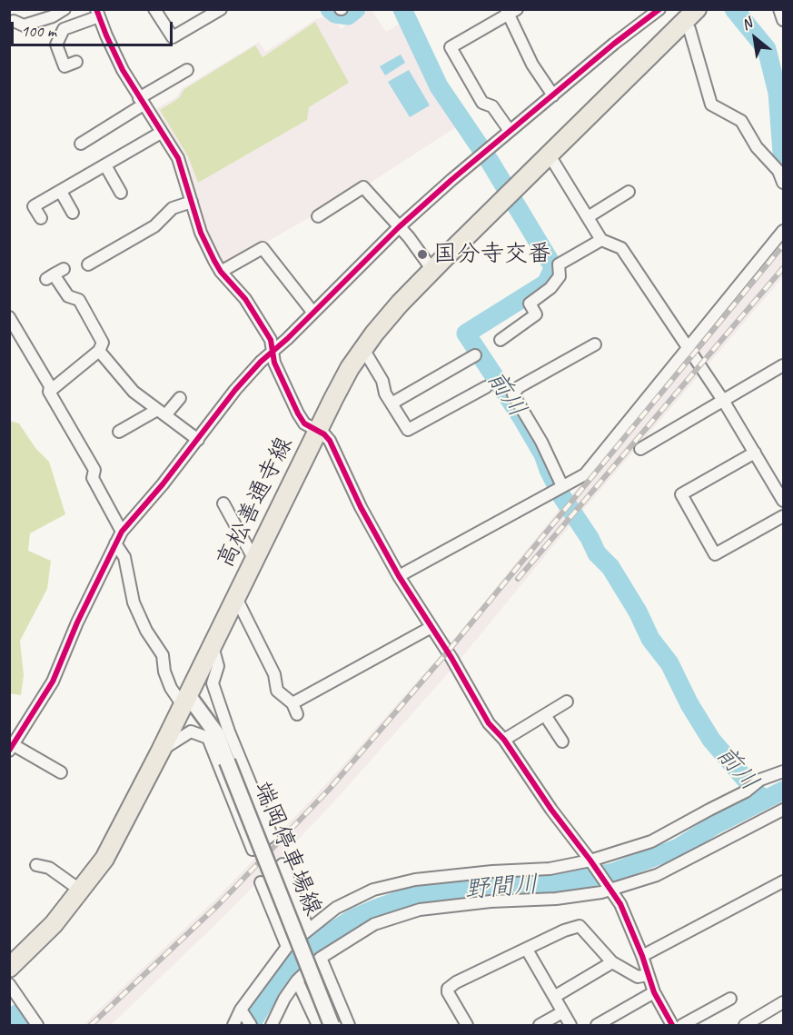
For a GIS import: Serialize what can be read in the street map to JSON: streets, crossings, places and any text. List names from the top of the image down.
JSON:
{
  "streets": {
    "main road": ["高松善通寺線", "端岡停車場線"]
  },
  "crossings": [
    ["高松善通寺線", "端岡停車場線"]
  ],
  "water": ["前川", "野間川"],
  "places": ["国分寺交番"],
  "scale_bar": "100 m",
  "north": "top left"
}
